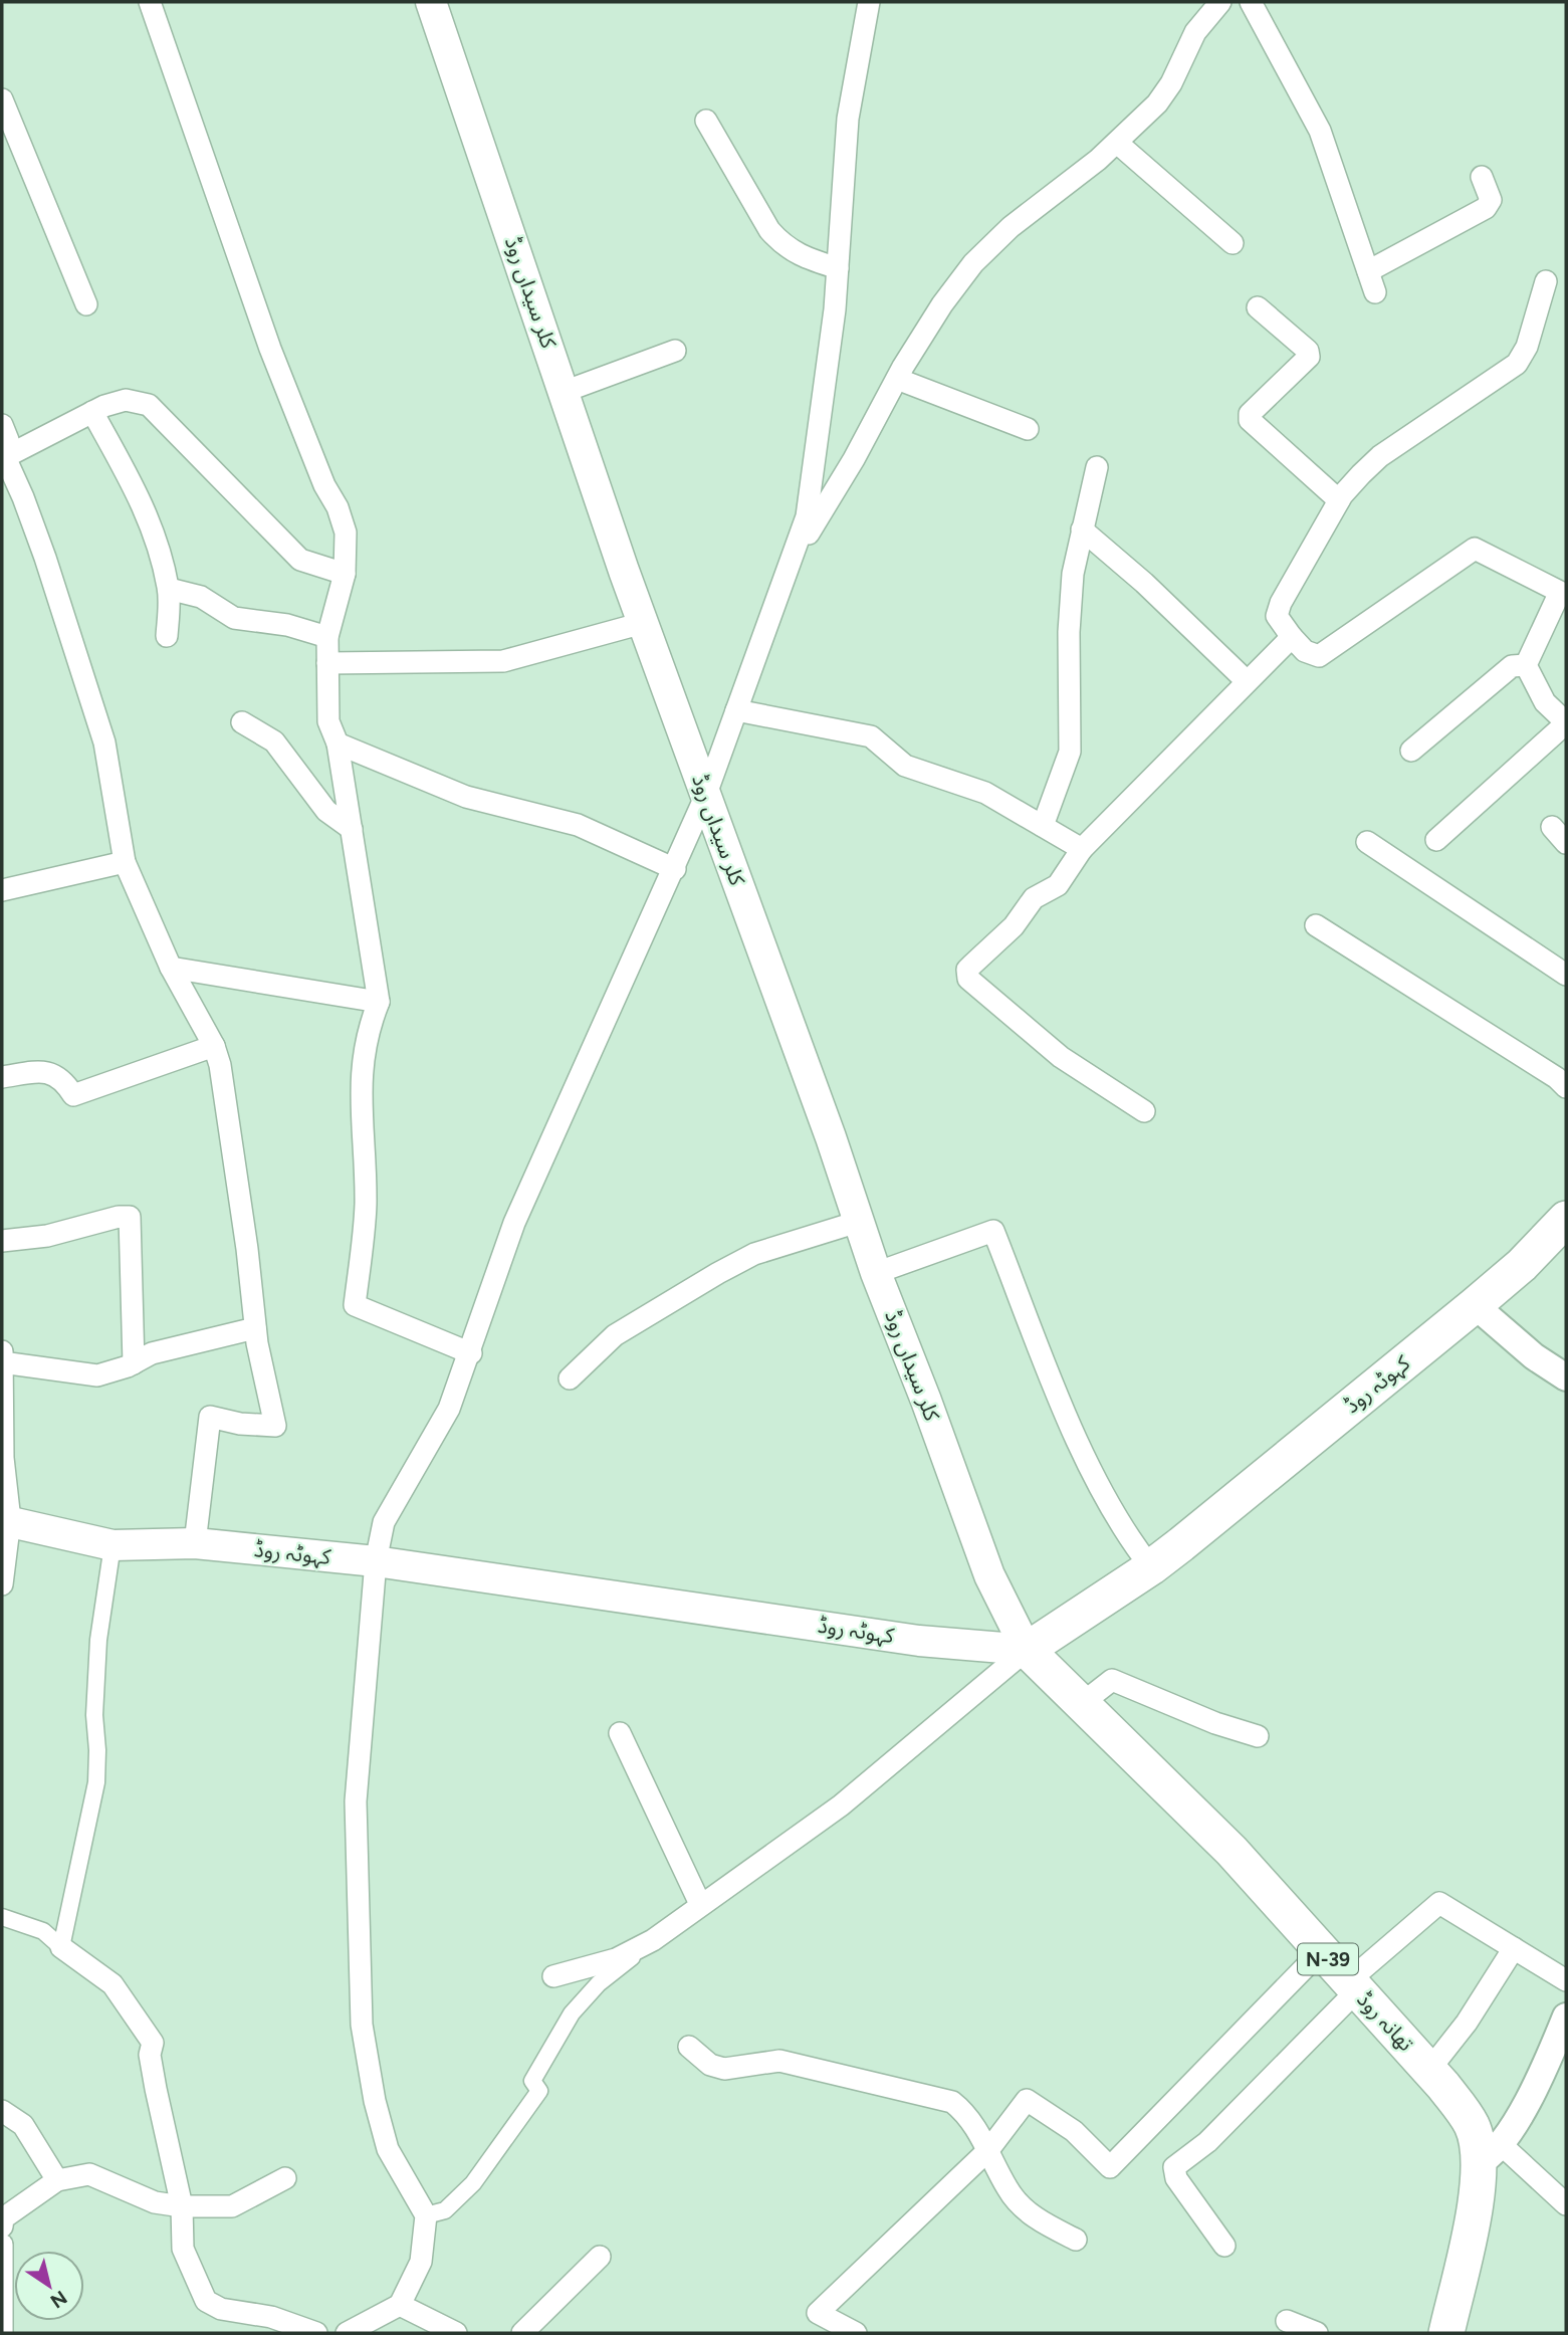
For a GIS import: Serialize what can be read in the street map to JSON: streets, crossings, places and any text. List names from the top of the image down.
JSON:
{
  "streets": {
    "highway": ["کہوٹہ روڈ", "N-39", "تھانہ روڈ"],
    "main road": ["کلر سیداں روڈ"]
  },
  "crossings": [
    ["کلر سیداں روڈ", "کہوٹہ روڈ"],
    ["کلر سیداں روڈ", "تھانہ روڈ"],
    ["کہوٹہ روڈ", "تھانہ روڈ"]
  ],
  "north": "bottom right"
}
